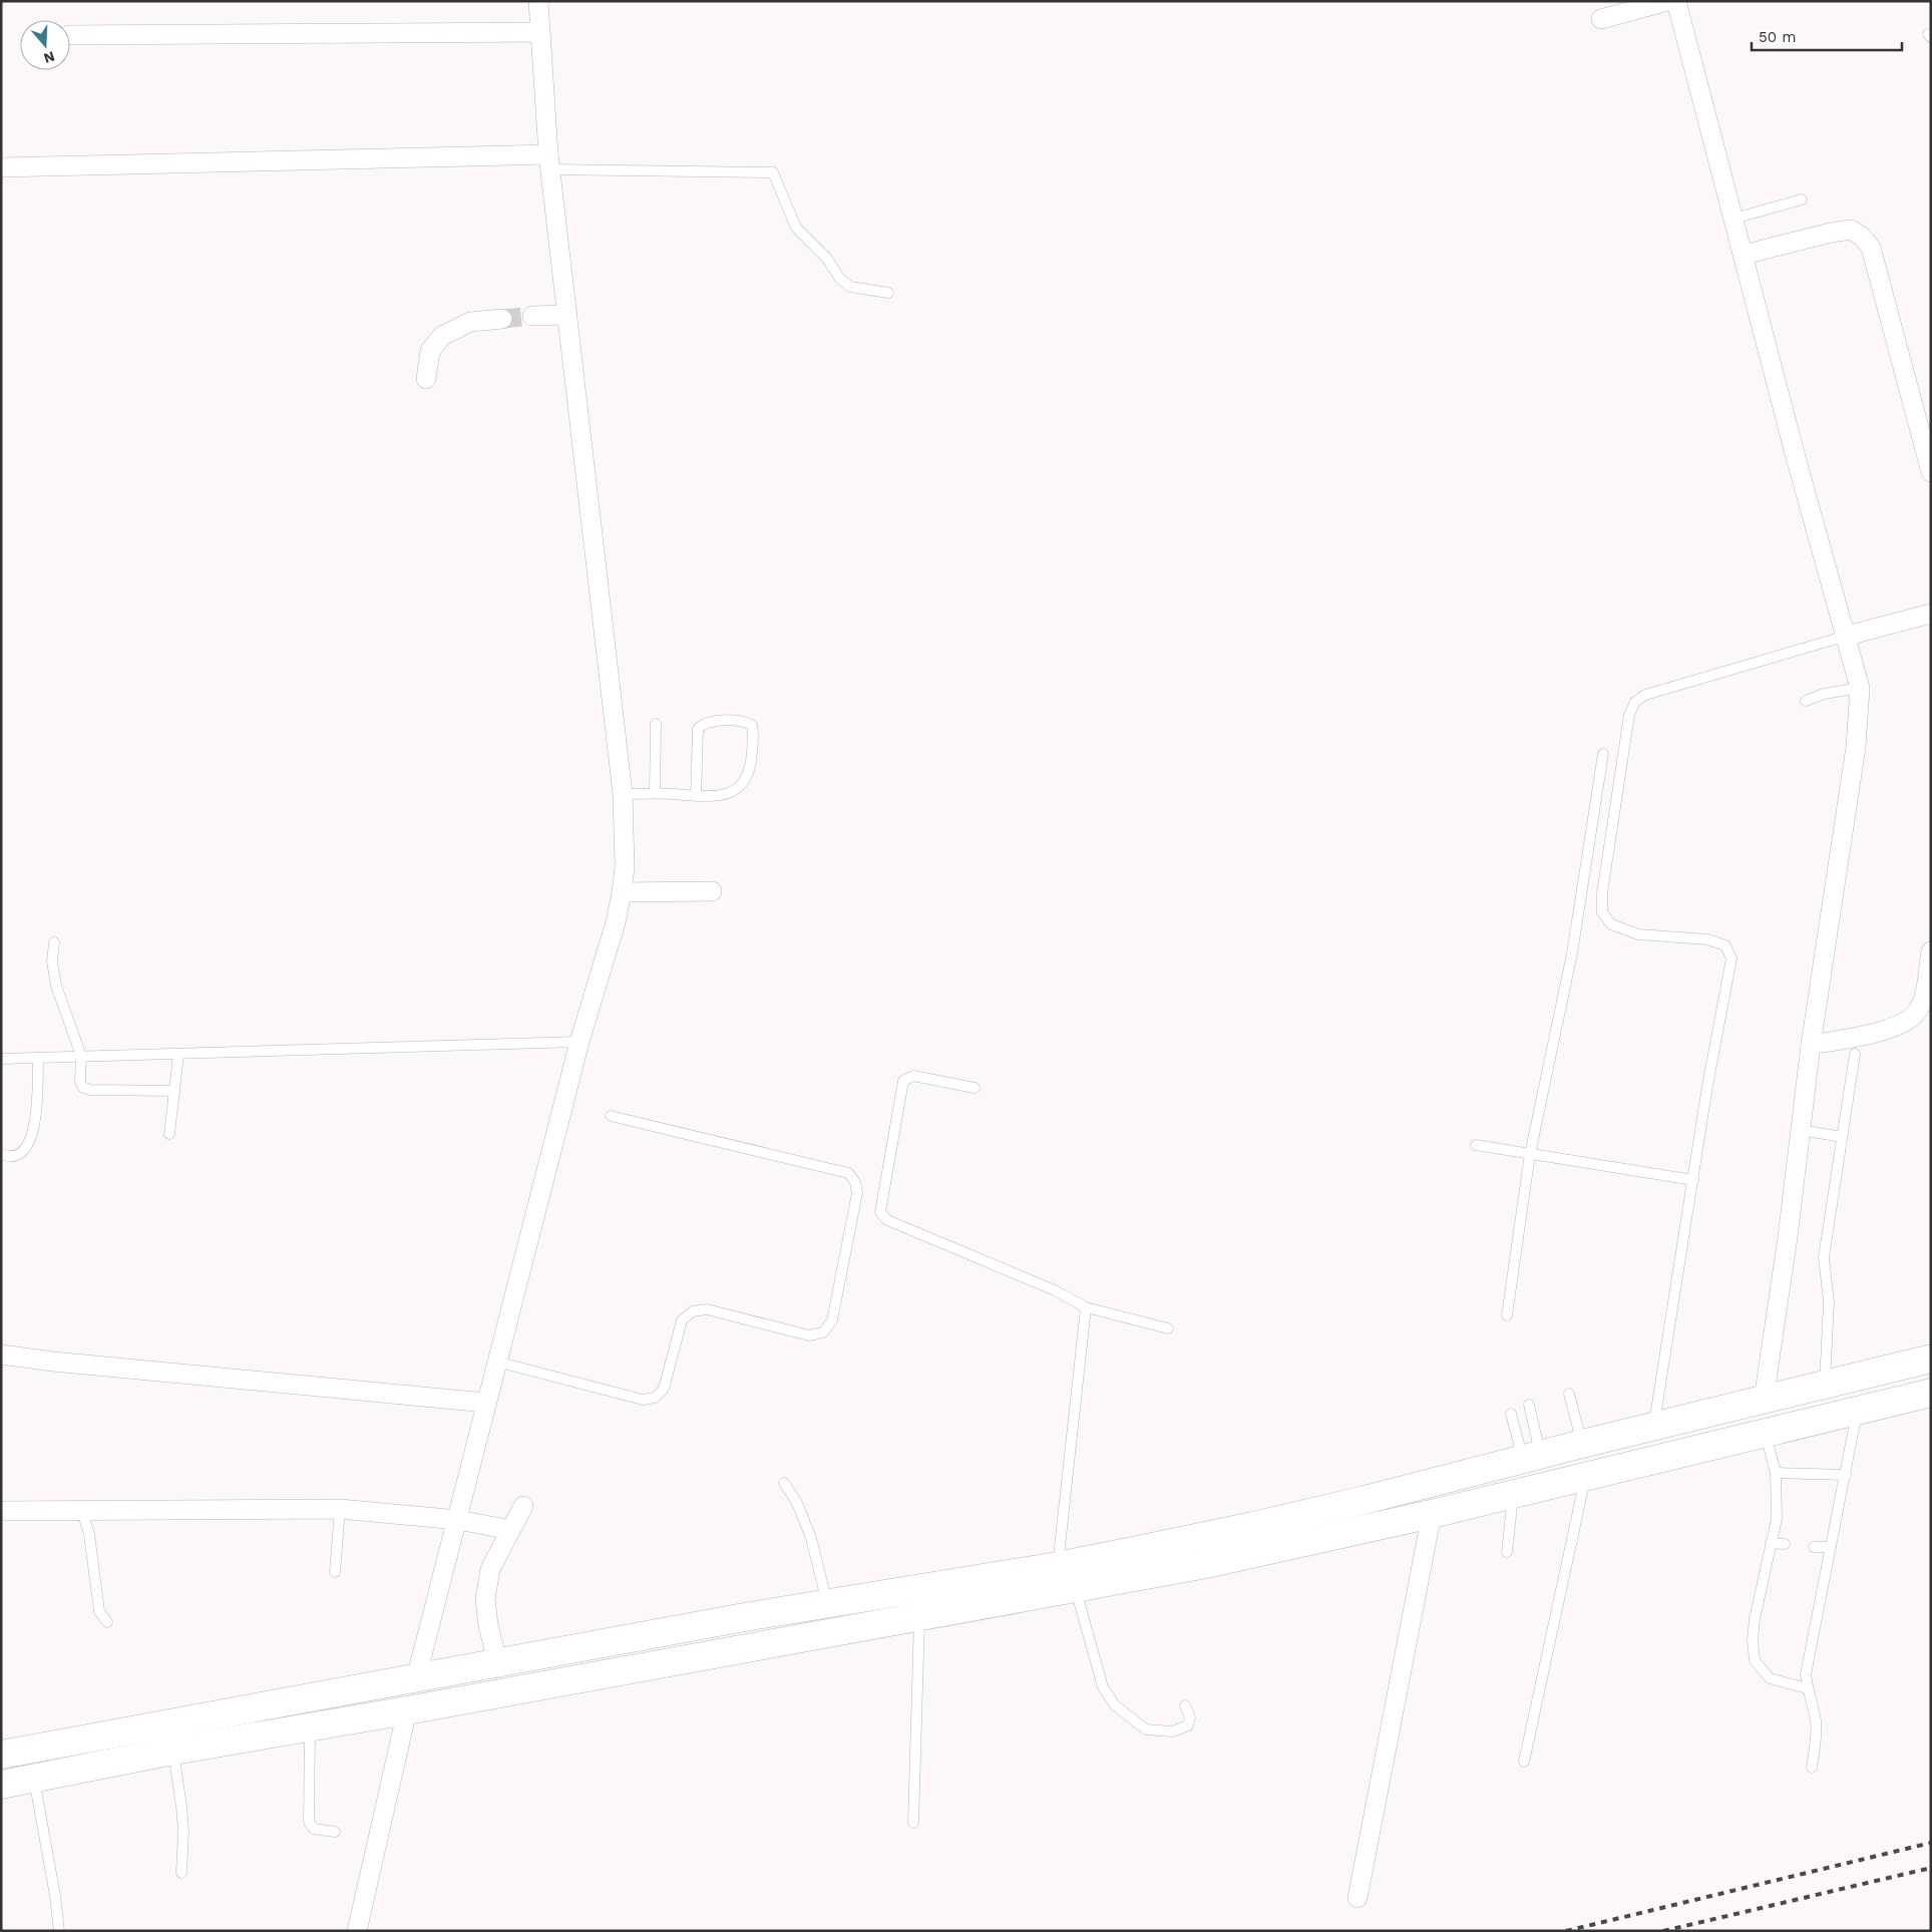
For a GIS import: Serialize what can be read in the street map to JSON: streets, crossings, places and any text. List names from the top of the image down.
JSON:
{
  "scale_bar": "50 m",
  "north": "bottom"
}
